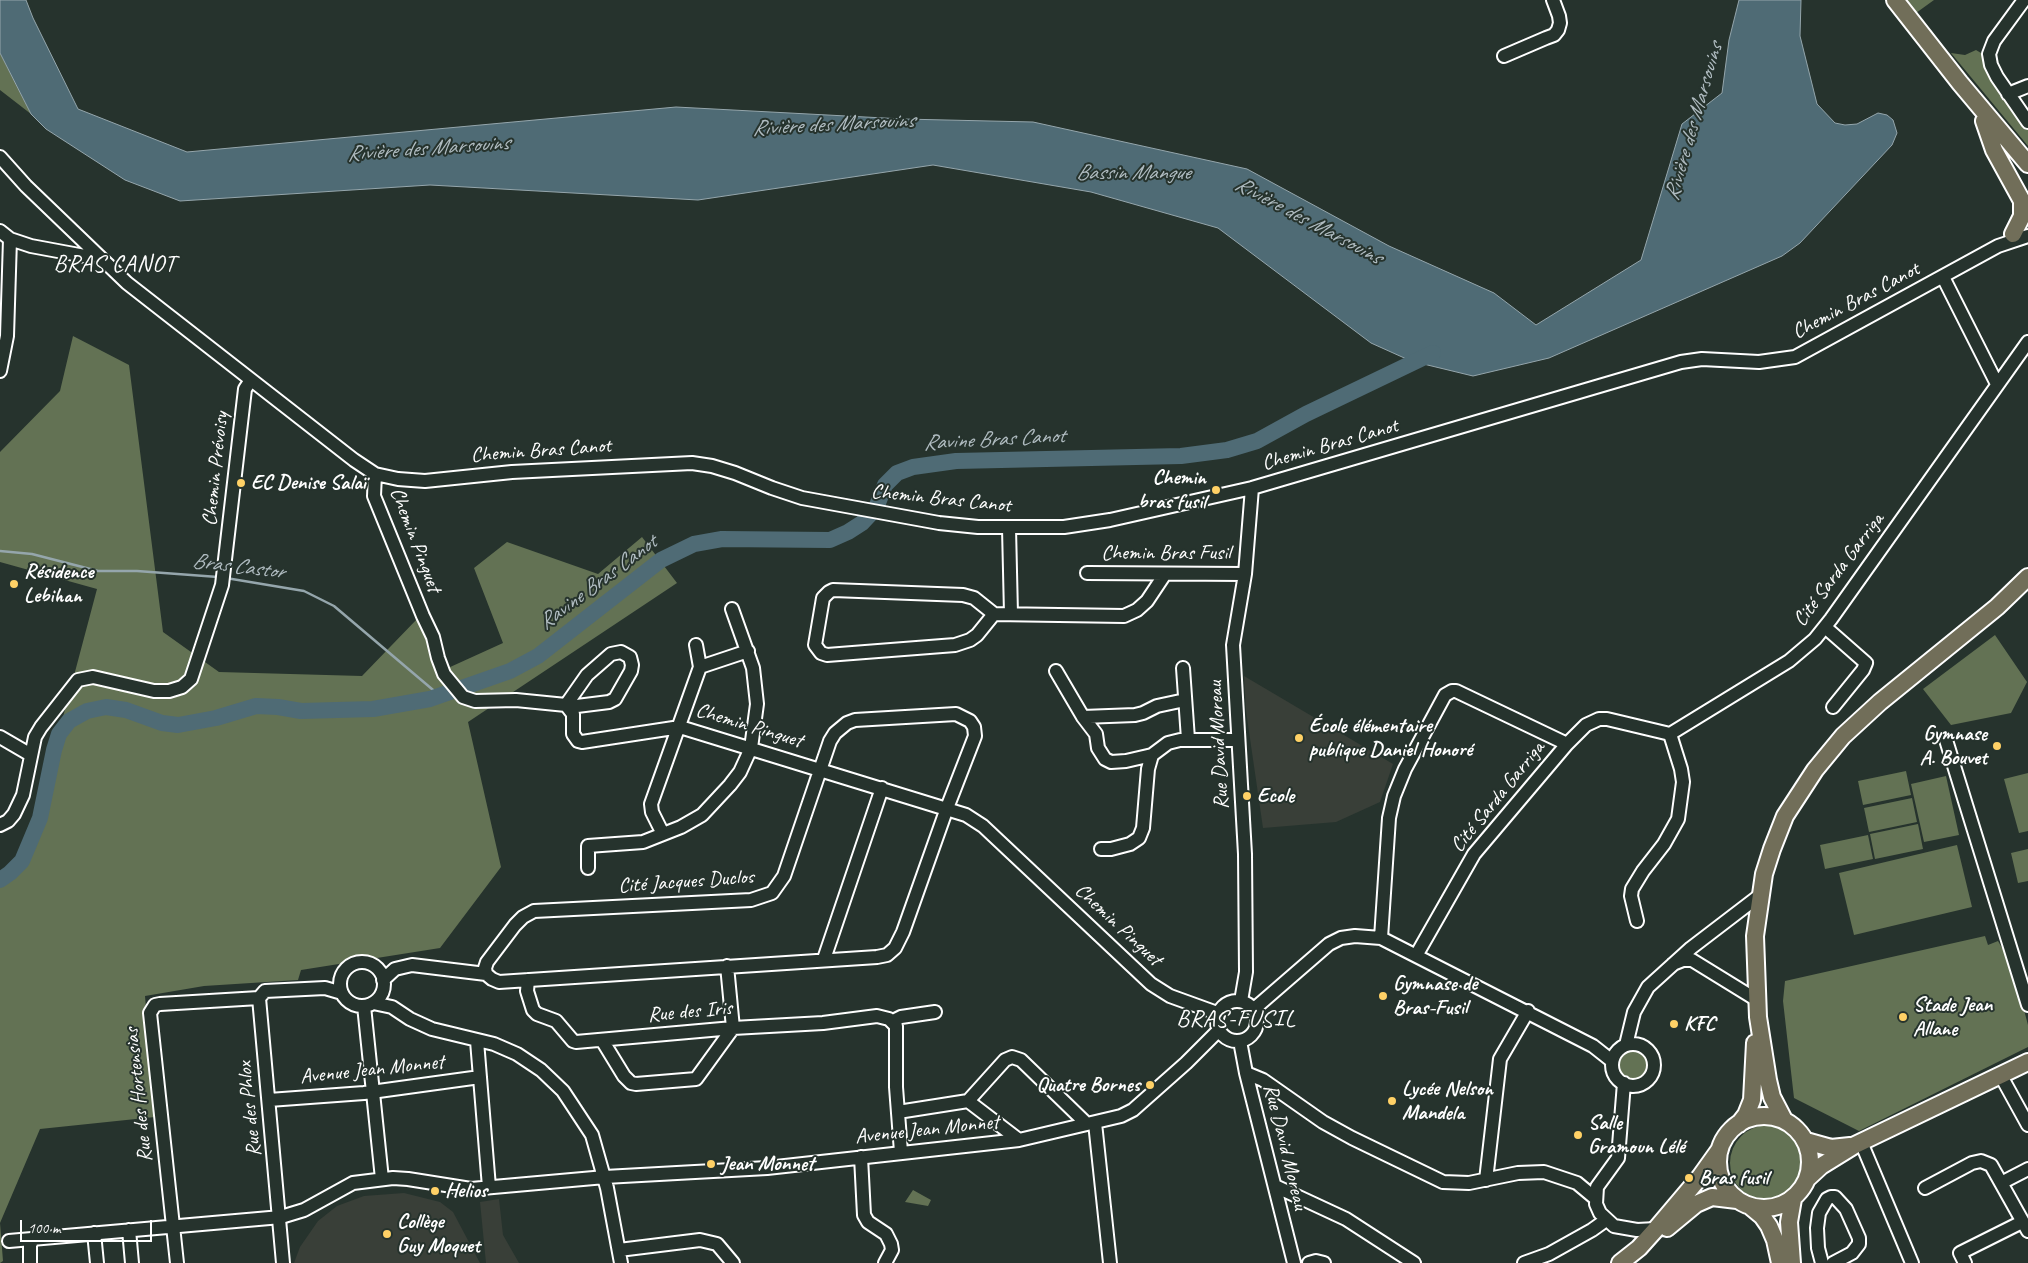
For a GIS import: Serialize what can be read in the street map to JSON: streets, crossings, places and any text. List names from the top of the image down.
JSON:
{
  "streets": {
    "street": [
      "Chemin Bras Canot",
      "Chemin Prévoisy",
      "Chemin Pinguet",
      "Chemin Bras Fusil",
      "Cité Sarda Garriga",
      "Rue David Moreau",
      "Cité Jacques Duclos",
      "Rue des Iris",
      "Avenue Jean Monnet",
      "Rue des Hortensias",
      "Rue des Phlox"
    ]
  },
  "crossings": [
    ["Chemin Bras Canot", "Chemin Prévoisy"],
    ["Chemin Bras Canot", "Chemin Pinguet"],
    ["Chemin Bras Canot", "Rue David Moreau"],
    ["Chemin Pinguet", "Rue David Moreau"],
    ["Chemin Pinguet", "Cité Jacques Duclos"],
    ["Chemin Pinguet", "Avenue Jean Monnet"],
    ["Chemin Bras Fusil", "Rue David Moreau"],
    ["Rue David Moreau", "Avenue Jean Monnet"],
    ["Cité Jacques Duclos", "Rue des Iris"],
    ["Avenue Jean Monnet", "Rue des Hortensias"],
    ["Avenue Jean Monnet", "Rue des Phlox"],
    ["Rue des Hortensias", "Rue des Phlox"]
  ],
  "districts": ["BRAS CANOT", "BRAS-FUSIL"],
  "water": [
    "Rivière des Marsouins",
    "Bassin Mangue",
    "Ravine Bras Canot",
    "Bras Castor"
  ],
  "places": [
    "EC Denise Salaï",
    "Chemin bras fusil",
    "Résidence Lebihan",
    "École élémentaire publique Daniel Honoré",
    "Gymnase A. Bouvet",
    "Ecole",
    "Gymnase de Bras-Fusil",
    "Stade Jean Allane",
    "KFC",
    "Quatre Bornes",
    "Lycée Nelson Mandela",
    "Salle Gramoun Lélé",
    "Jean Monnet",
    "Bras fusil",
    "Helios",
    "Collège Guy Moquet"
  ],
  "scale_bar": "100 m"
}
